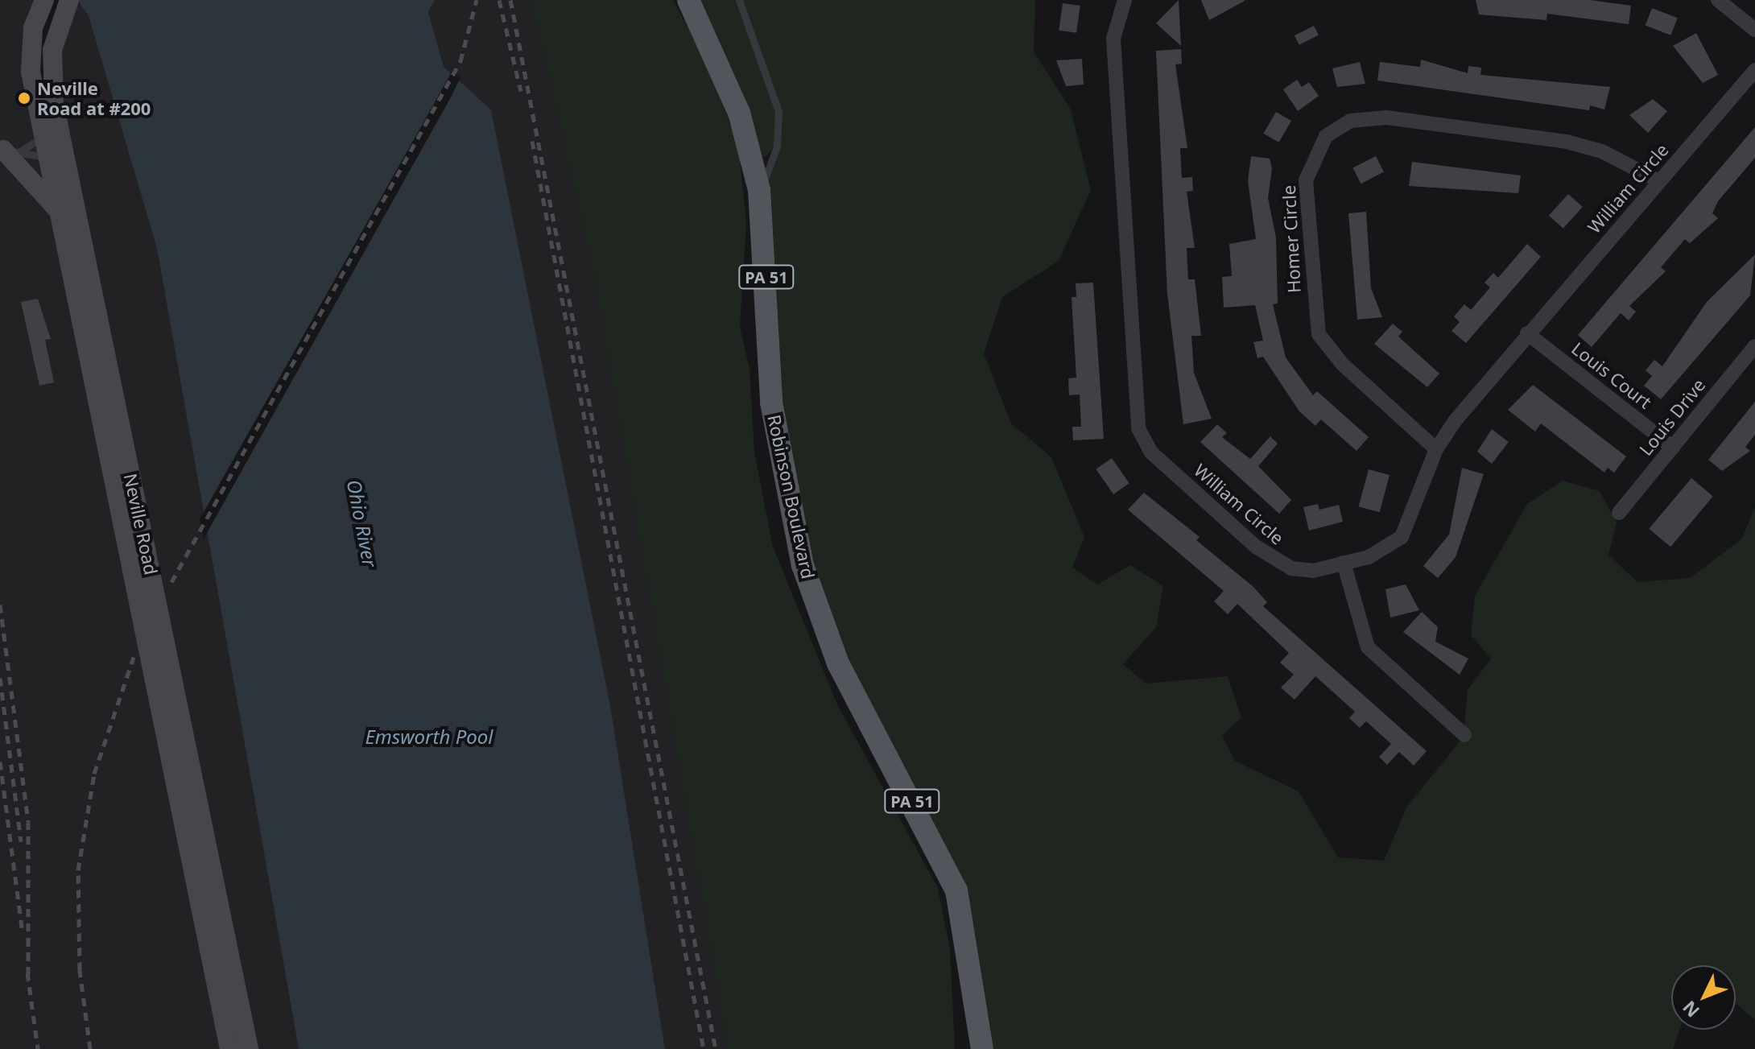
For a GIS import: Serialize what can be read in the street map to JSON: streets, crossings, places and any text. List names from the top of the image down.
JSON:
{
  "streets": {
    "main road": ["PA 51", "Robinson Boulevard", "Neville Road"],
    "street": [
      "William Circle",
      "Homer Circle",
      "Louis Court",
      "Louis Drive"
    ]
  },
  "crossings": [
    ["William Circle", "Homer Circle"],
    ["William Circle", "Louis Court"],
    ["Louis Court", "Louis Drive"]
  ],
  "water": ["Ohio River", "Emsworth Pool"],
  "places": ["Neville Road at #200"],
  "north": "bottom left"
}
